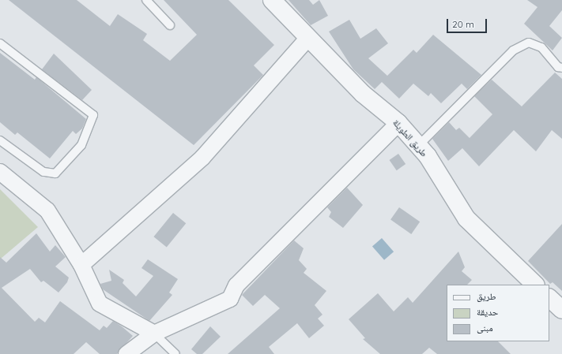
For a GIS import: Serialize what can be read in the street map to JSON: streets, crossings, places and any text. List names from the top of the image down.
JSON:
{
  "streets": {
    "street": ["طريق الطويلة"]
  },
  "legend": ["طريق", "حديقة", "مبنى"],
  "scale_bar": "20 m"
}
